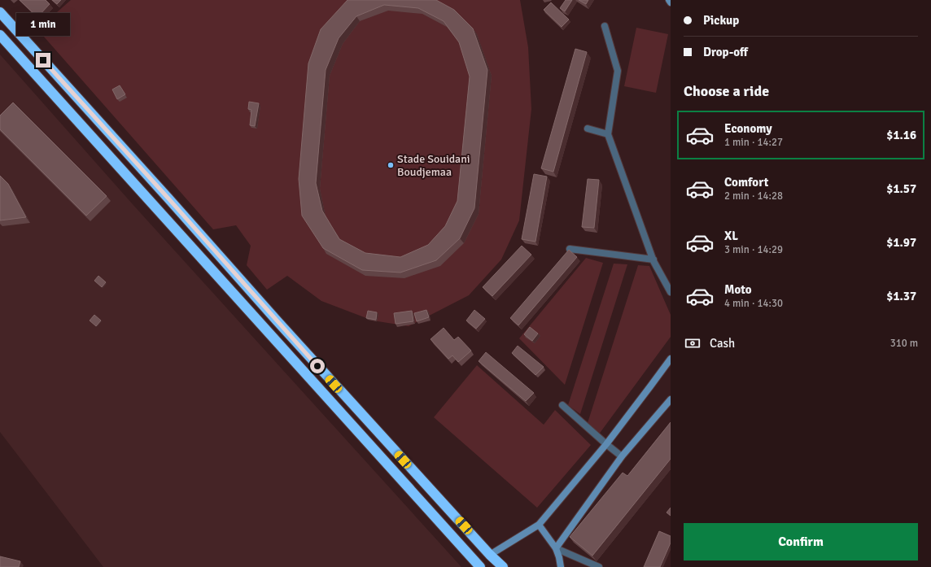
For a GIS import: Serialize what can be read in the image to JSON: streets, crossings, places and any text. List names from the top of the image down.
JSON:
{
  "places": ["Stade Souidani Boudjemaa"],
  "page": {
    "banner": ["Pickup", "Drop-off"],
    "bubble": "1 min",
    "heading": "Choose a ride",
    "list": [
      {
        "name": "Economy",
        "note": "1 min · 14:27",
        "value": "$1.16"
      },
      {
        "name": "Comfort",
        "note": "2 min · 14:28",
        "value": "$1.57"
      },
      {
        "name": "XL",
        "note": "3 min · 14:29",
        "value": "$1.97"
      },
      {
        "name": "Moto",
        "note": "4 min · 14:30",
        "value": "$1.37"
      }
    ],
    "pay": ["Cash", "310 m"],
    "buttons": "Confirm"
  }
}
